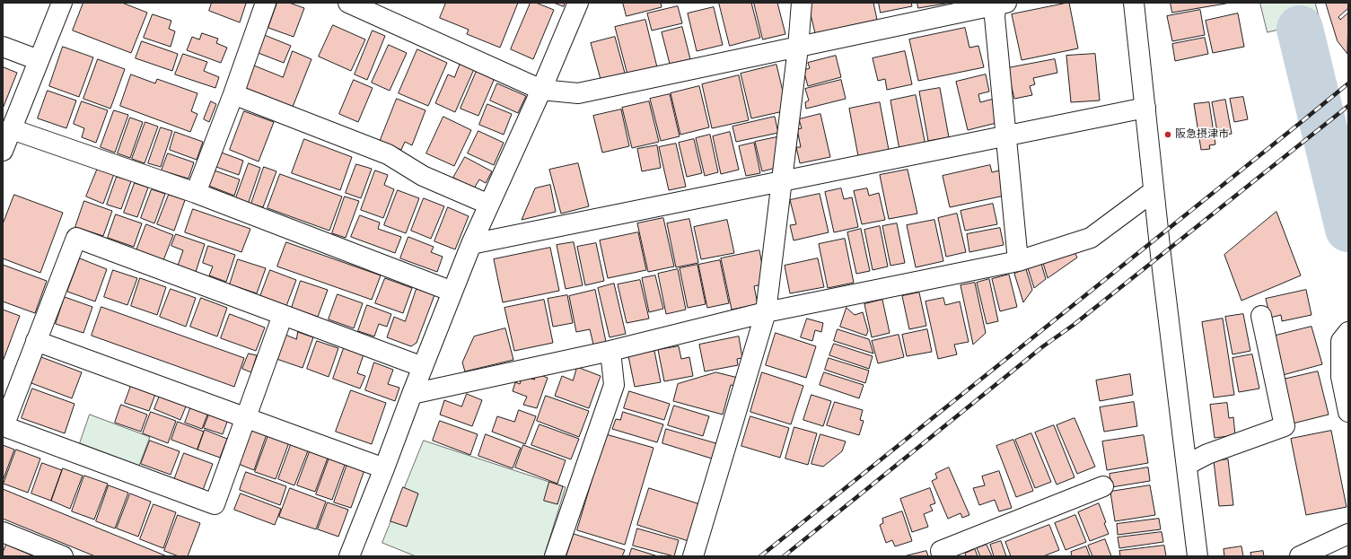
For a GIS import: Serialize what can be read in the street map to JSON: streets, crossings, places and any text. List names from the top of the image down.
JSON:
{
  "places": ["阪急摂津市"]
}
